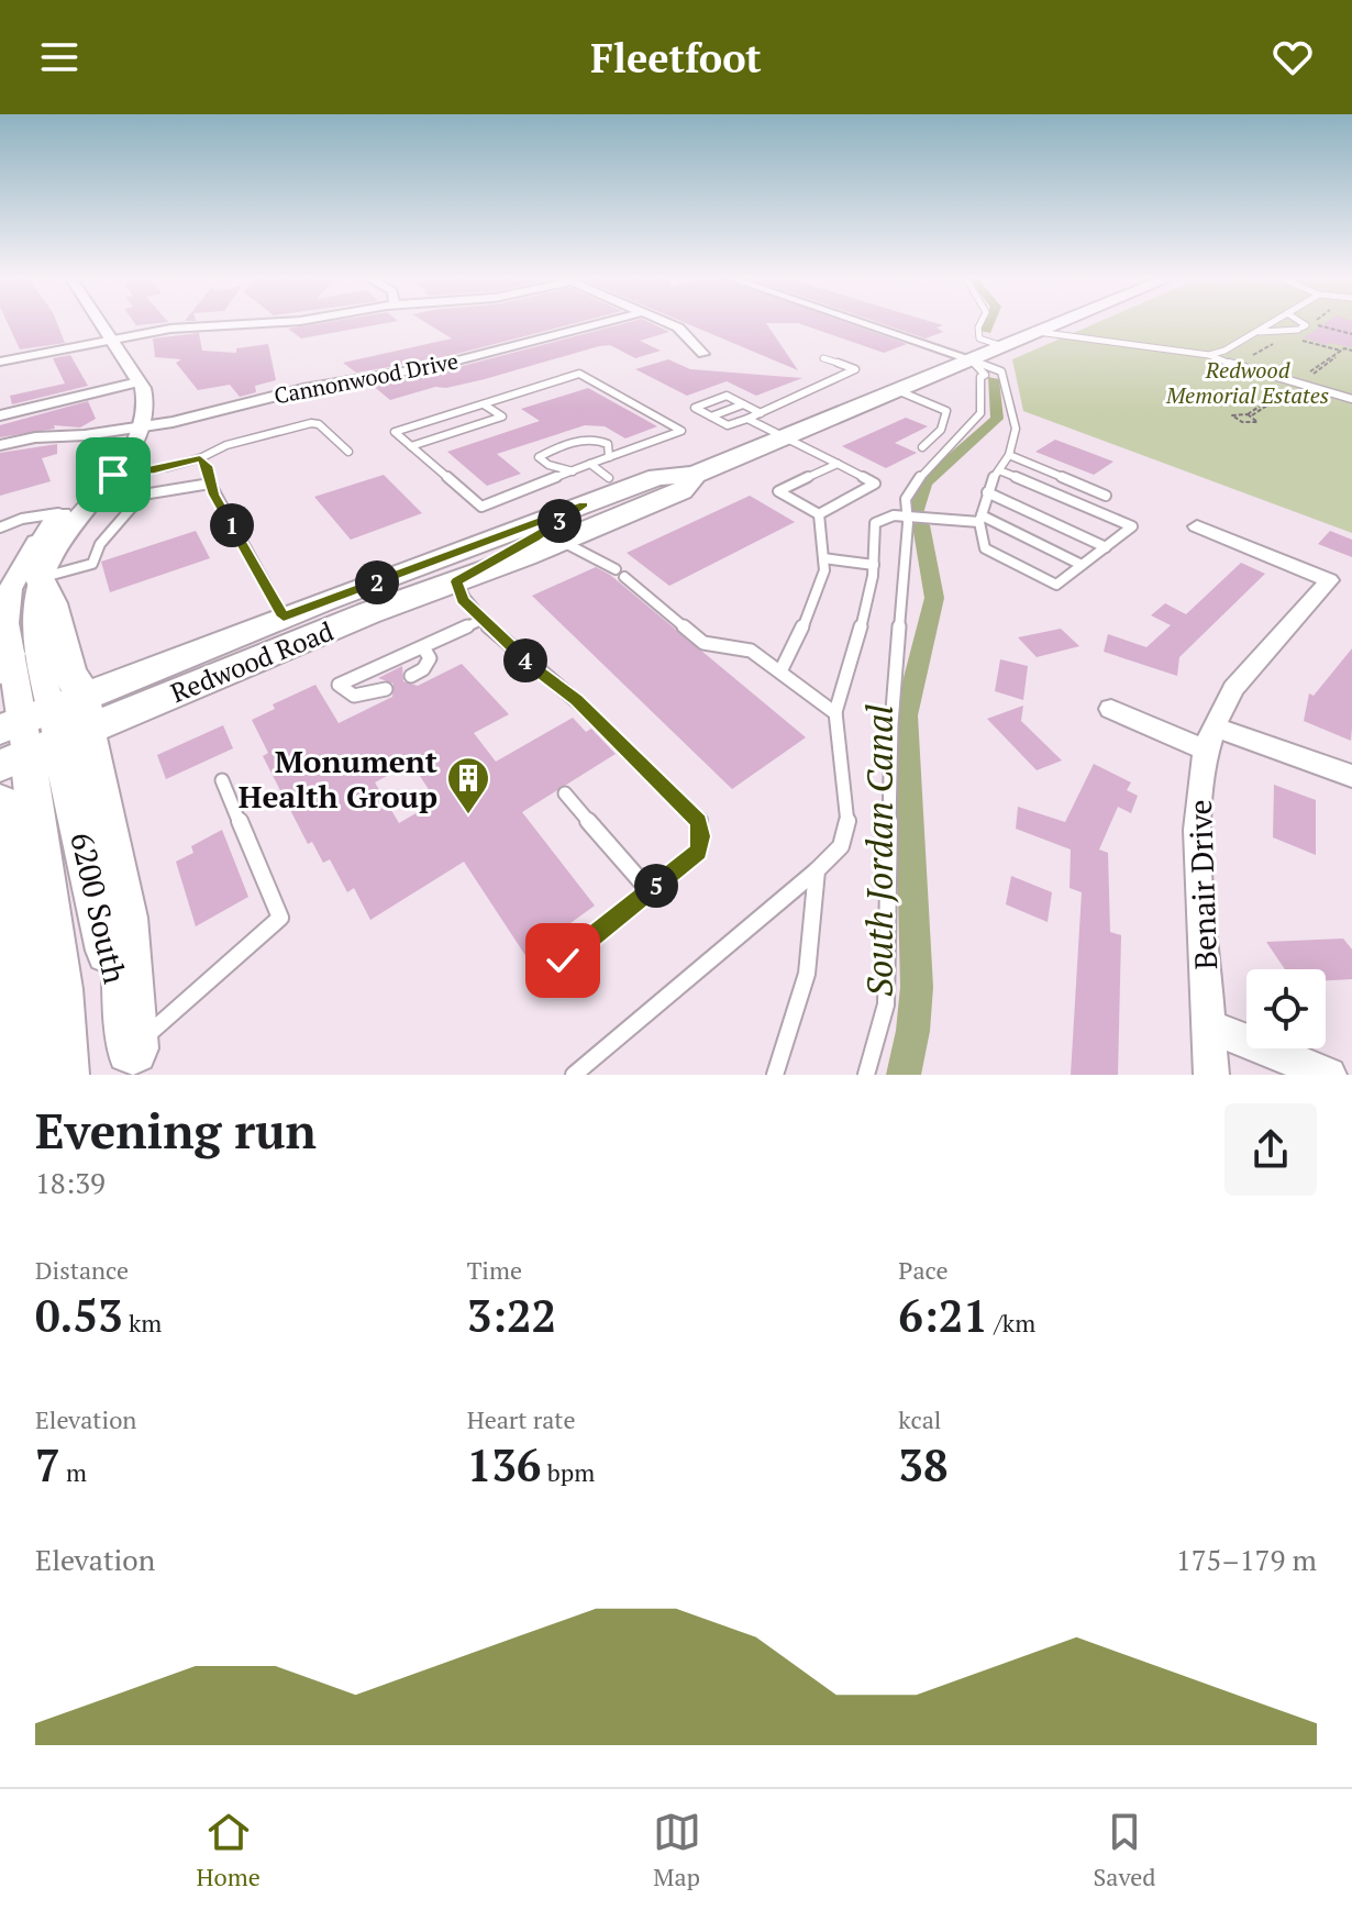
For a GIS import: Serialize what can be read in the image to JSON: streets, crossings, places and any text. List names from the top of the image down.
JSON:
{
  "streets": {
    "main road": ["Redwood Road", "6200 South"],
    "street": ["Cannonwood Drive", "Benair Drive"]
  },
  "crossings": [
    ["Redwood Road", "6200 South"]
  ],
  "water": ["South Jordan Canal"],
  "parks": ["Redwood Memorial Estates"],
  "places": {
    "building": ["Monument Health Group"]
  },
  "page": {
    "header": "Fleetfoot",
    "pins": [
      "3",
      "1",
      "2",
      "4",
      "5"
    ],
    "heading": ["Evening run", "18:39"],
    "stats": [
      ["Distance", "0.53 km"],
      ["Time", "3:22"],
      ["Pace", "6:21 /km"],
      ["Elevation", "7 m"],
      ["Heart rate", "136 bpm"],
      ["kcal", "38"]
    ],
    "chart": ["Elevation", "175–179 m"],
    "tabs": ["Home", "Map", "Saved"]
  }
}
